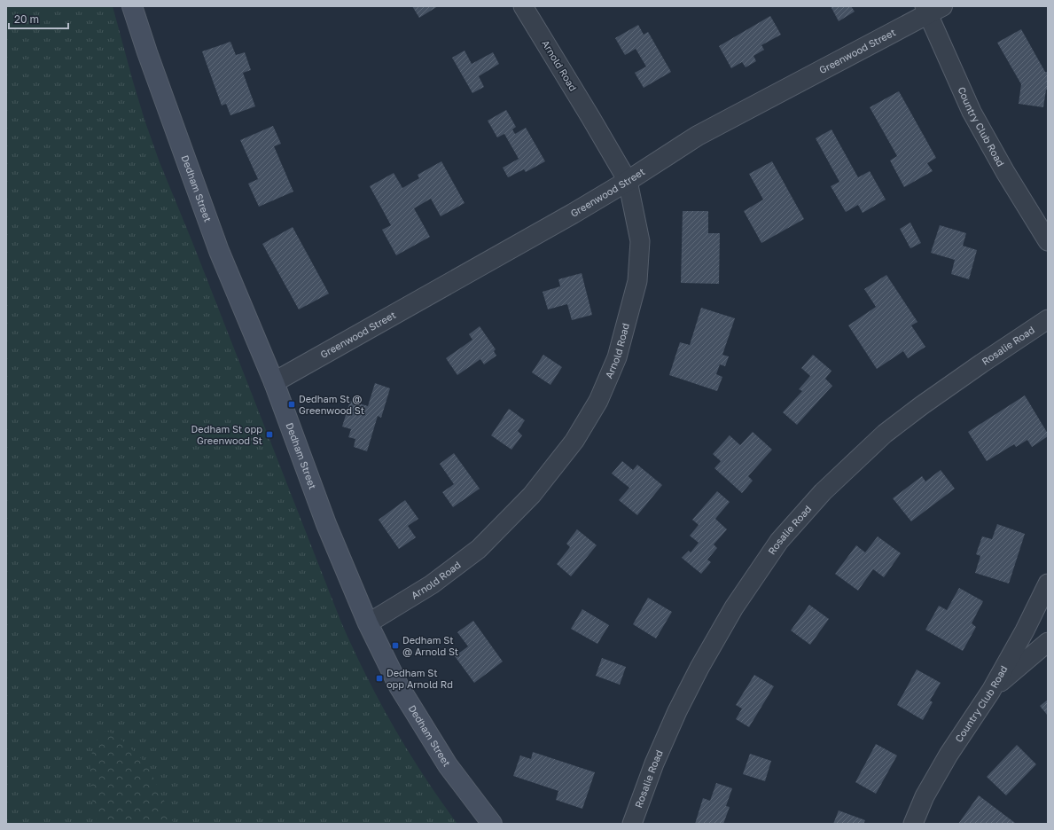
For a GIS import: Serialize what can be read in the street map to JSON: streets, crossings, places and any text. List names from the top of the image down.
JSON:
{
  "streets": {
    "main road": ["Dedham Street"],
    "street": [
      "Greenwood Street",
      "Arnold Road",
      "Country Club Road",
      "Rosalie Road"
    ]
  },
  "crossings": [
    ["Greenwood Street", "Arnold Road"],
    ["Greenwood Street", "Country Club Road"],
    ["Greenwood Street", "Dedham Street"],
    ["Arnold Road", "Dedham Street"]
  ],
  "places": {
    "transit": [
      "Dedham St @ Greenwood St",
      "Dedham St opp Greenwood St",
      "Dedham St @ Arnold St",
      "Dedham St opp Arnold Rd"
    ]
  },
  "scale_bar": "20 m"
}
